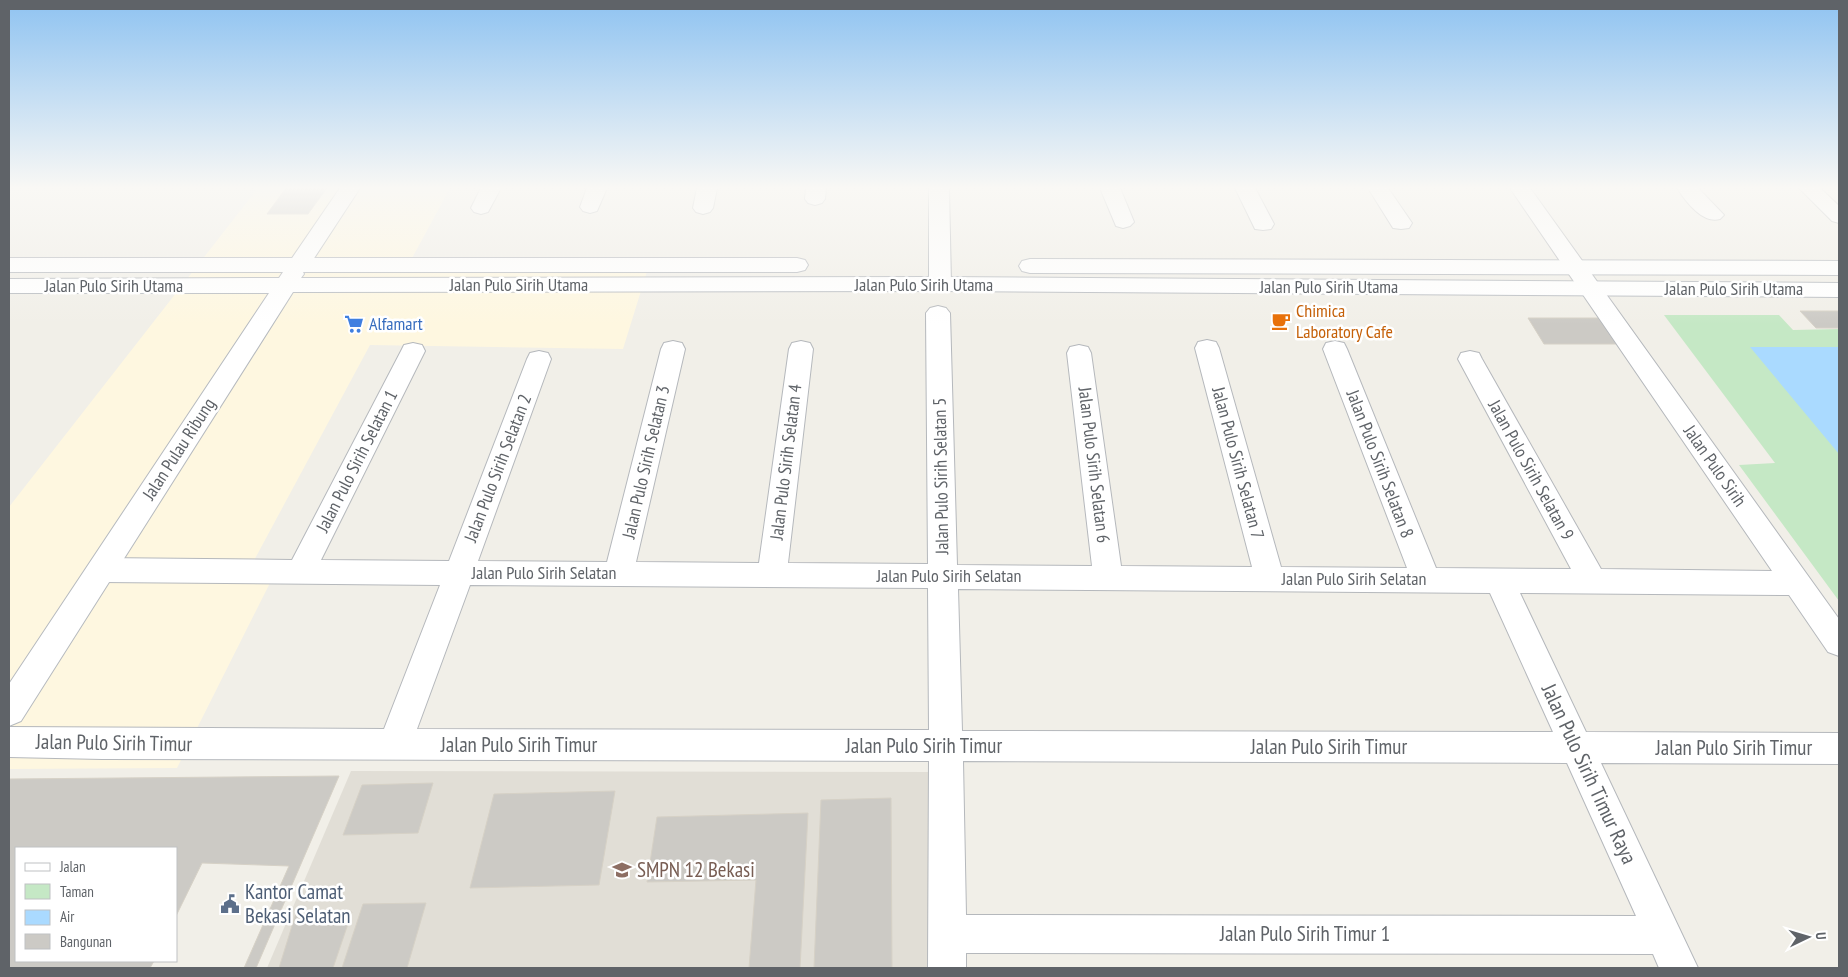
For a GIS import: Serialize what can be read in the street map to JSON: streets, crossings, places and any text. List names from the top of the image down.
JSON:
{
  "streets": {
    "street": [
      "Jalan Pulo Sirih Utama",
      "Jalan Pulau Ribung",
      "Jalan Pulo Sirih Selatan 1",
      "Jalan Pulo Sirih Selatan 3",
      "Jalan Pulo Sirih Selatan 4",
      "Jalan Pulo Sirih Selatan 7",
      "Jalan Pulo Sirih Selatan 8",
      "Jalan Pulo Sirih Selatan 6",
      "Jalan Pulo Sirih",
      "Jalan Pulo Sirih Selatan 2",
      "Jalan Pulo Sirih Selatan 9",
      "Jalan Pulo Sirih Selatan 5",
      "Jalan Pulo Sirih Selatan",
      "Jalan Pulo Sirih Timur",
      "Jalan Pulo Sirih Timur Raya",
      "Jalan Pulo Sirih Timur 1"
    ]
  },
  "crossings": [
    ["Jalan Pulo Sirih Utama", "Jalan Pulau Ribung"],
    ["Jalan Pulo Sirih Utama", "Jalan Pulo Sirih"],
    ["Jalan Pulau Ribung", "Jalan Pulo Sirih Selatan"],
    ["Jalan Pulo Sirih Selatan 1", "Jalan Pulo Sirih Selatan"],
    ["Jalan Pulo Sirih Selatan 3", "Jalan Pulo Sirih Selatan"],
    ["Jalan Pulo Sirih Selatan 4", "Jalan Pulo Sirih Selatan"],
    ["Jalan Pulo Sirih Selatan 7", "Jalan Pulo Sirih Selatan"],
    ["Jalan Pulo Sirih Selatan 8", "Jalan Pulo Sirih Selatan"],
    ["Jalan Pulo Sirih Selatan 6", "Jalan Pulo Sirih Selatan"],
    ["Jalan Pulo Sirih", "Jalan Pulo Sirih Selatan"],
    ["Jalan Pulo Sirih Selatan 2", "Jalan Pulo Sirih Selatan"],
    ["Jalan Pulo Sirih Selatan 2", "Jalan Pulo Sirih Timur"],
    ["Jalan Pulo Sirih Selatan 9", "Jalan Pulo Sirih Selatan"],
    ["Jalan Pulo Sirih Selatan 5", "Jalan Pulo Sirih Selatan"],
    ["Jalan Pulo Sirih Selatan 5", "Jalan Pulo Sirih Timur"],
    ["Jalan Pulo Sirih Selatan 5", "Jalan Pulo Sirih Timur 1"],
    ["Jalan Pulo Sirih Selatan", "Jalan Pulo Sirih Timur Raya"],
    ["Jalan Pulo Sirih Timur", "Jalan Pulo Sirih Timur Raya"],
    ["Jalan Pulo Sirih Timur Raya", "Jalan Pulo Sirih Timur 1"]
  ],
  "places": {
    "cafe": ["Chimica Laboratory Cafe"],
    "supermarket": ["Alfamart"],
    "school or university": ["SMPN 12 Bekasi"],
    "public building": ["Kantor Camat Bekasi Selatan"]
  },
  "legend": [
    "Jalan",
    "Taman",
    "Air",
    "Bangunan"
  ],
  "north": "right"
}
